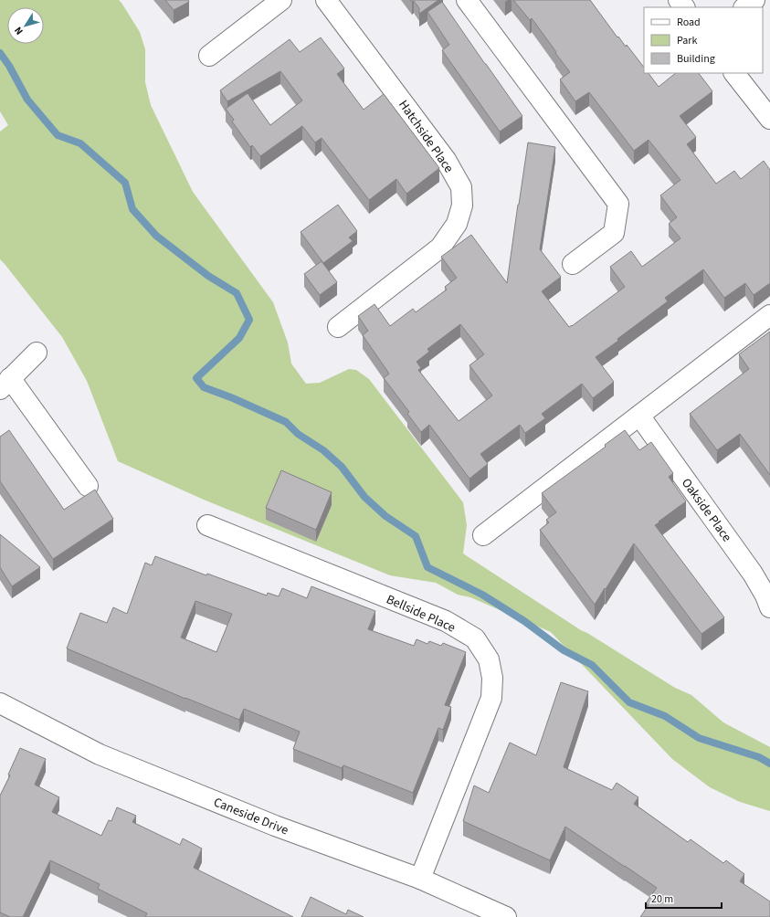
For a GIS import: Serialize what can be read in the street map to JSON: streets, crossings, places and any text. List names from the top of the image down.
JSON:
{
  "streets": {
    "street": [
      "Hatchside Place",
      "Oakside Place",
      "Bellside Place",
      "Caneside Drive"
    ]
  },
  "crossings": [
    ["Bellside Place", "Caneside Drive"]
  ],
  "legend": ["Road", "Park", "Building"],
  "scale_bar": "20 m",
  "north": "bottom left"
}
